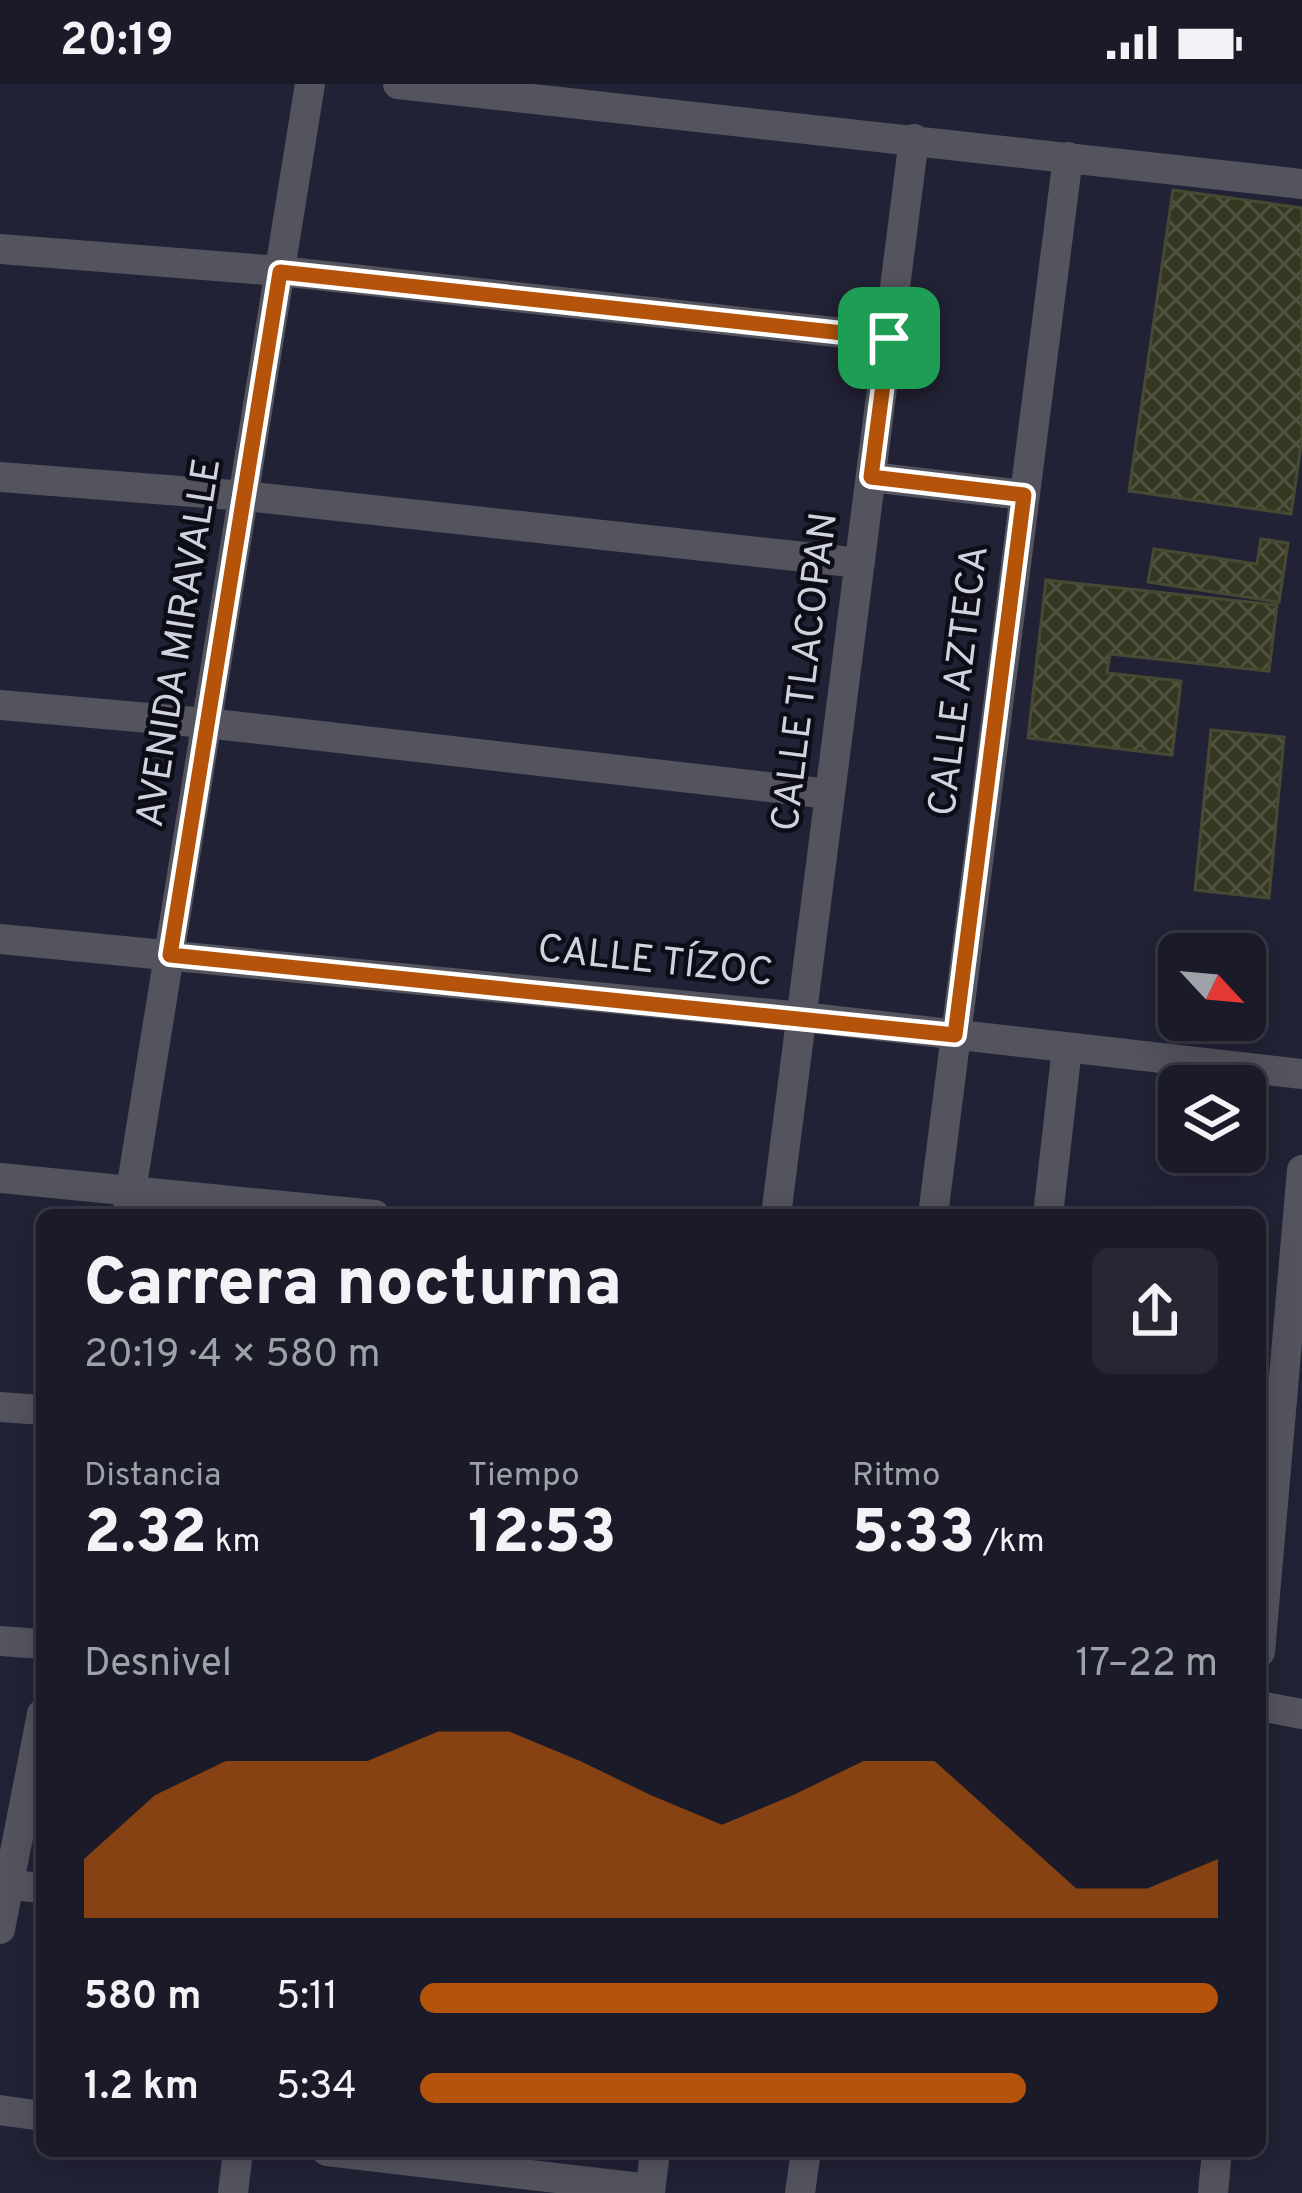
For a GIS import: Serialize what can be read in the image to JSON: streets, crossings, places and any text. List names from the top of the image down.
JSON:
{
  "streets": {
    "street": [
      "AVENIDA MIRAVALLE",
      "CALLE TLACOPAN",
      "CALLE AZTECA",
      "CALLE TÍZOC"
    ]
  },
  "crossings": [
    ["AVENIDA MIRAVALLE", "CALLE TÍZOC"],
    ["CALLE TLACOPAN", "CALLE TÍZOC"],
    ["CALLE AZTECA", "CALLE TÍZOC"]
  ],
  "north": "bottom right",
  "page": {
    "status": "20:19",
    "heading": ["Carrera nocturna", "20:19 · 4 × 580 m"],
    "stats": [
      ["Distancia", "2.32 km"],
      ["Tiempo", "12:53"],
      ["Ritmo", "5:33 /km"]
    ],
    "chart": ["Desnivel", "17–22 m"],
    "list": [
      {
        "name": "580 m",
        "note": "5:11"
      },
      {
        "name": "1.2 km",
        "note": "5:34"
      }
    ]
  }
}
